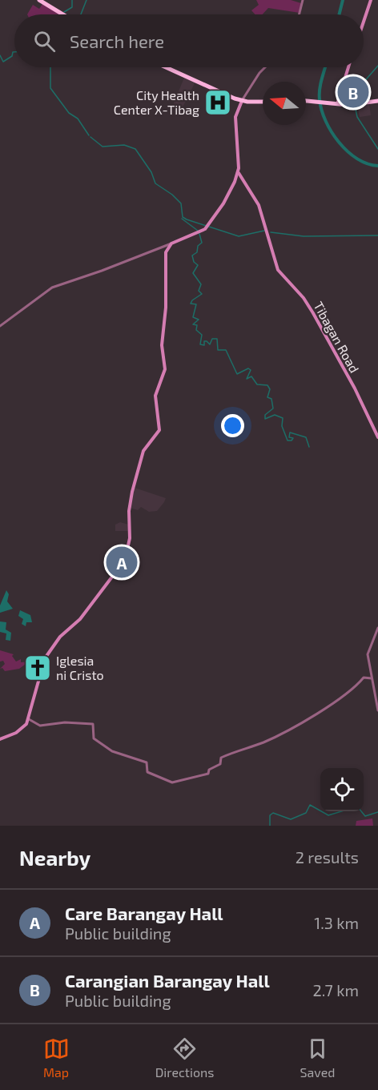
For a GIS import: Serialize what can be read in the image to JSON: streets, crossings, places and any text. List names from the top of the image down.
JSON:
{
  "streets": {
    "main road": ["Tibagan Road"]
  },
  "places": {
    "hospital": ["City Health Center X-Tibag"],
    "church": ["Iglesia ni Cristo"]
  },
  "north": "left",
  "page": {
    "search": "Search here",
    "pins": ["B", "A"],
    "heading": ["Nearby", "2 results"],
    "list": [
      {
        "mark": "A",
        "name": "Care Barangay Hall",
        "note": "Public building",
        "value": "1.3 km"
      },
      {
        "mark": "B",
        "name": "Carangian Barangay Hall",
        "note": "Public building",
        "value": "2.7 km"
      }
    ],
    "nav": ["Map", "Directions", "Saved"]
  }
}
